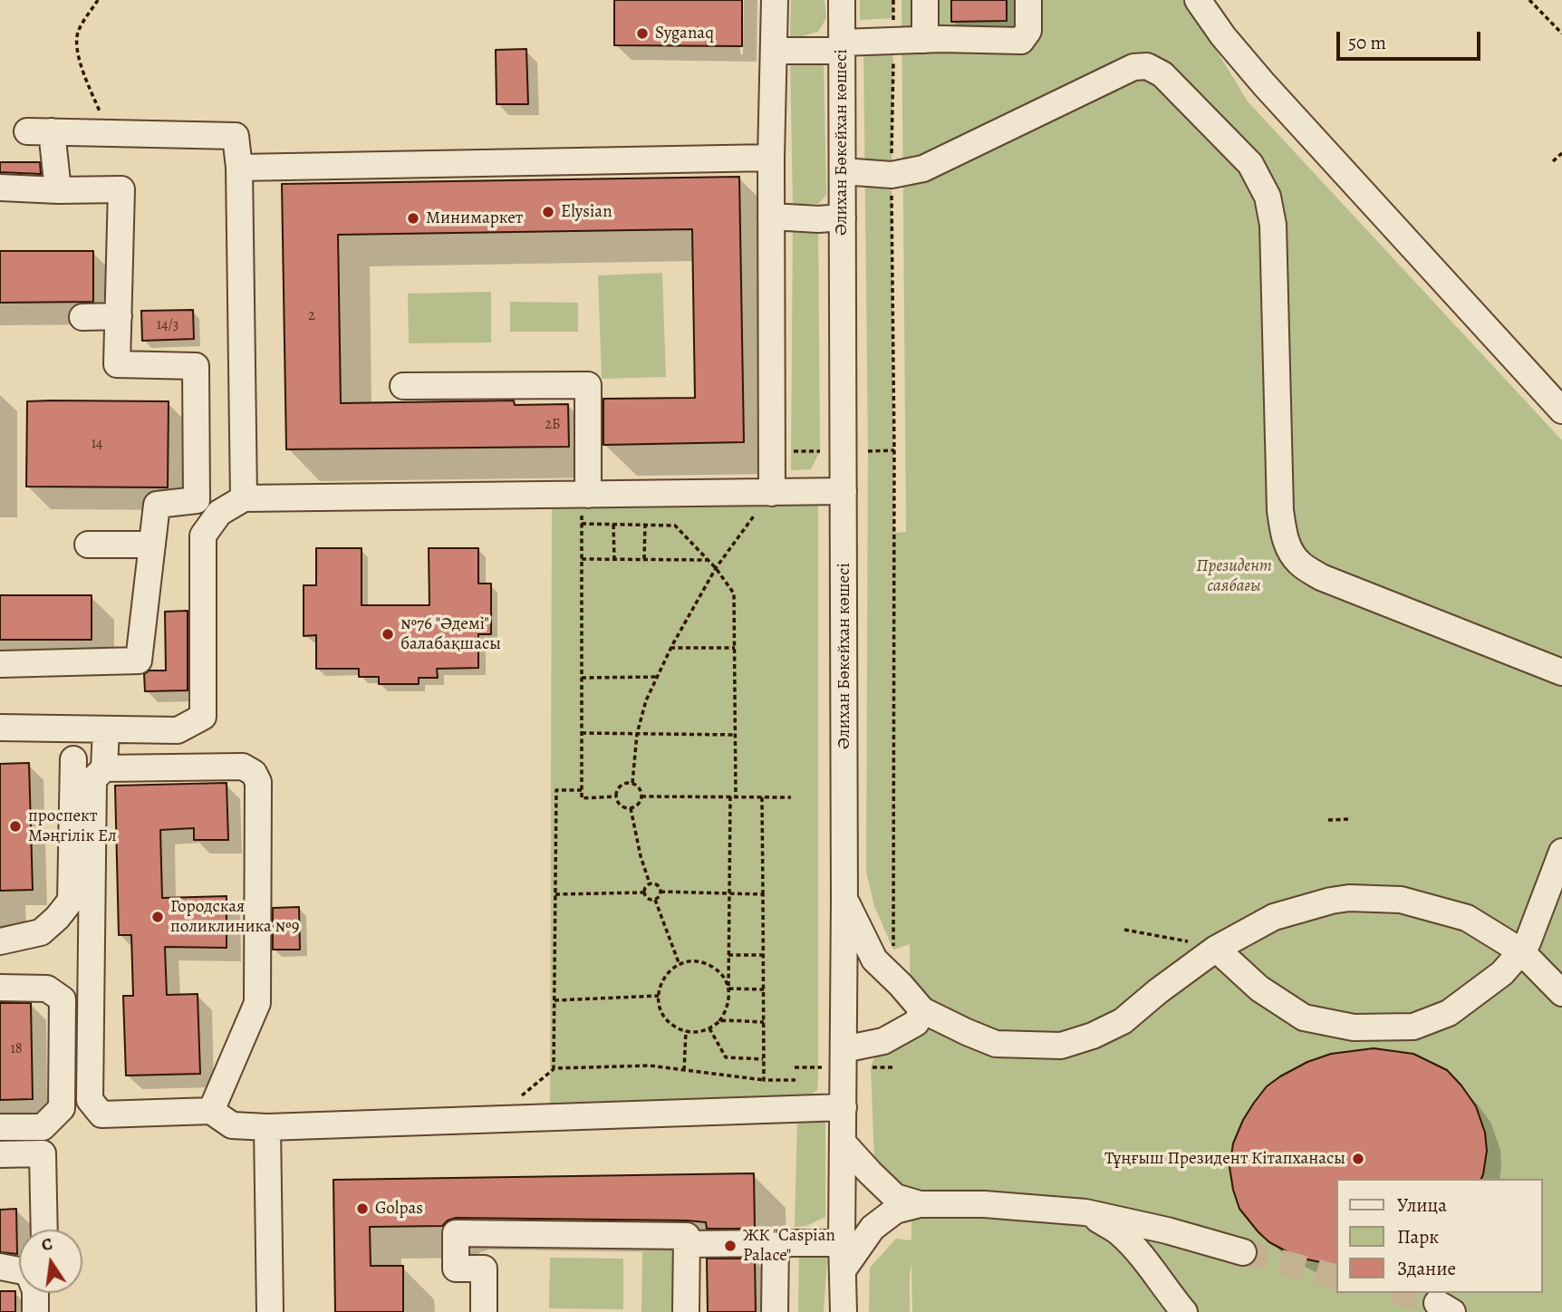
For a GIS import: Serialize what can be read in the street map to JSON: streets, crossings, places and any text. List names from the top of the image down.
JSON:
{
  "streets": {
    "street": ["Әлихан Бөкейхан көшесі"]
  },
  "parks": ["Президент саябағы"],
  "places": [
    "Syganaq",
    "Elysian",
    "Минимаркет",
    "№76 \"Әдемі\" балабақшасы",
    "проспект Мәңгілік Ел",
    "Городская поликлиника №9",
    "Тұңғыш Президент Кітапханасы",
    "Golpas",
    "ЖК \"Caspian Palace\""
  ],
  "house_numbers": [
    "2",
    "14/3",
    "2Б",
    "14",
    "18"
  ],
  "legend": ["Улица", "Парк", "Здание"],
  "scale_bar": "50 m",
  "north": "top"
}
